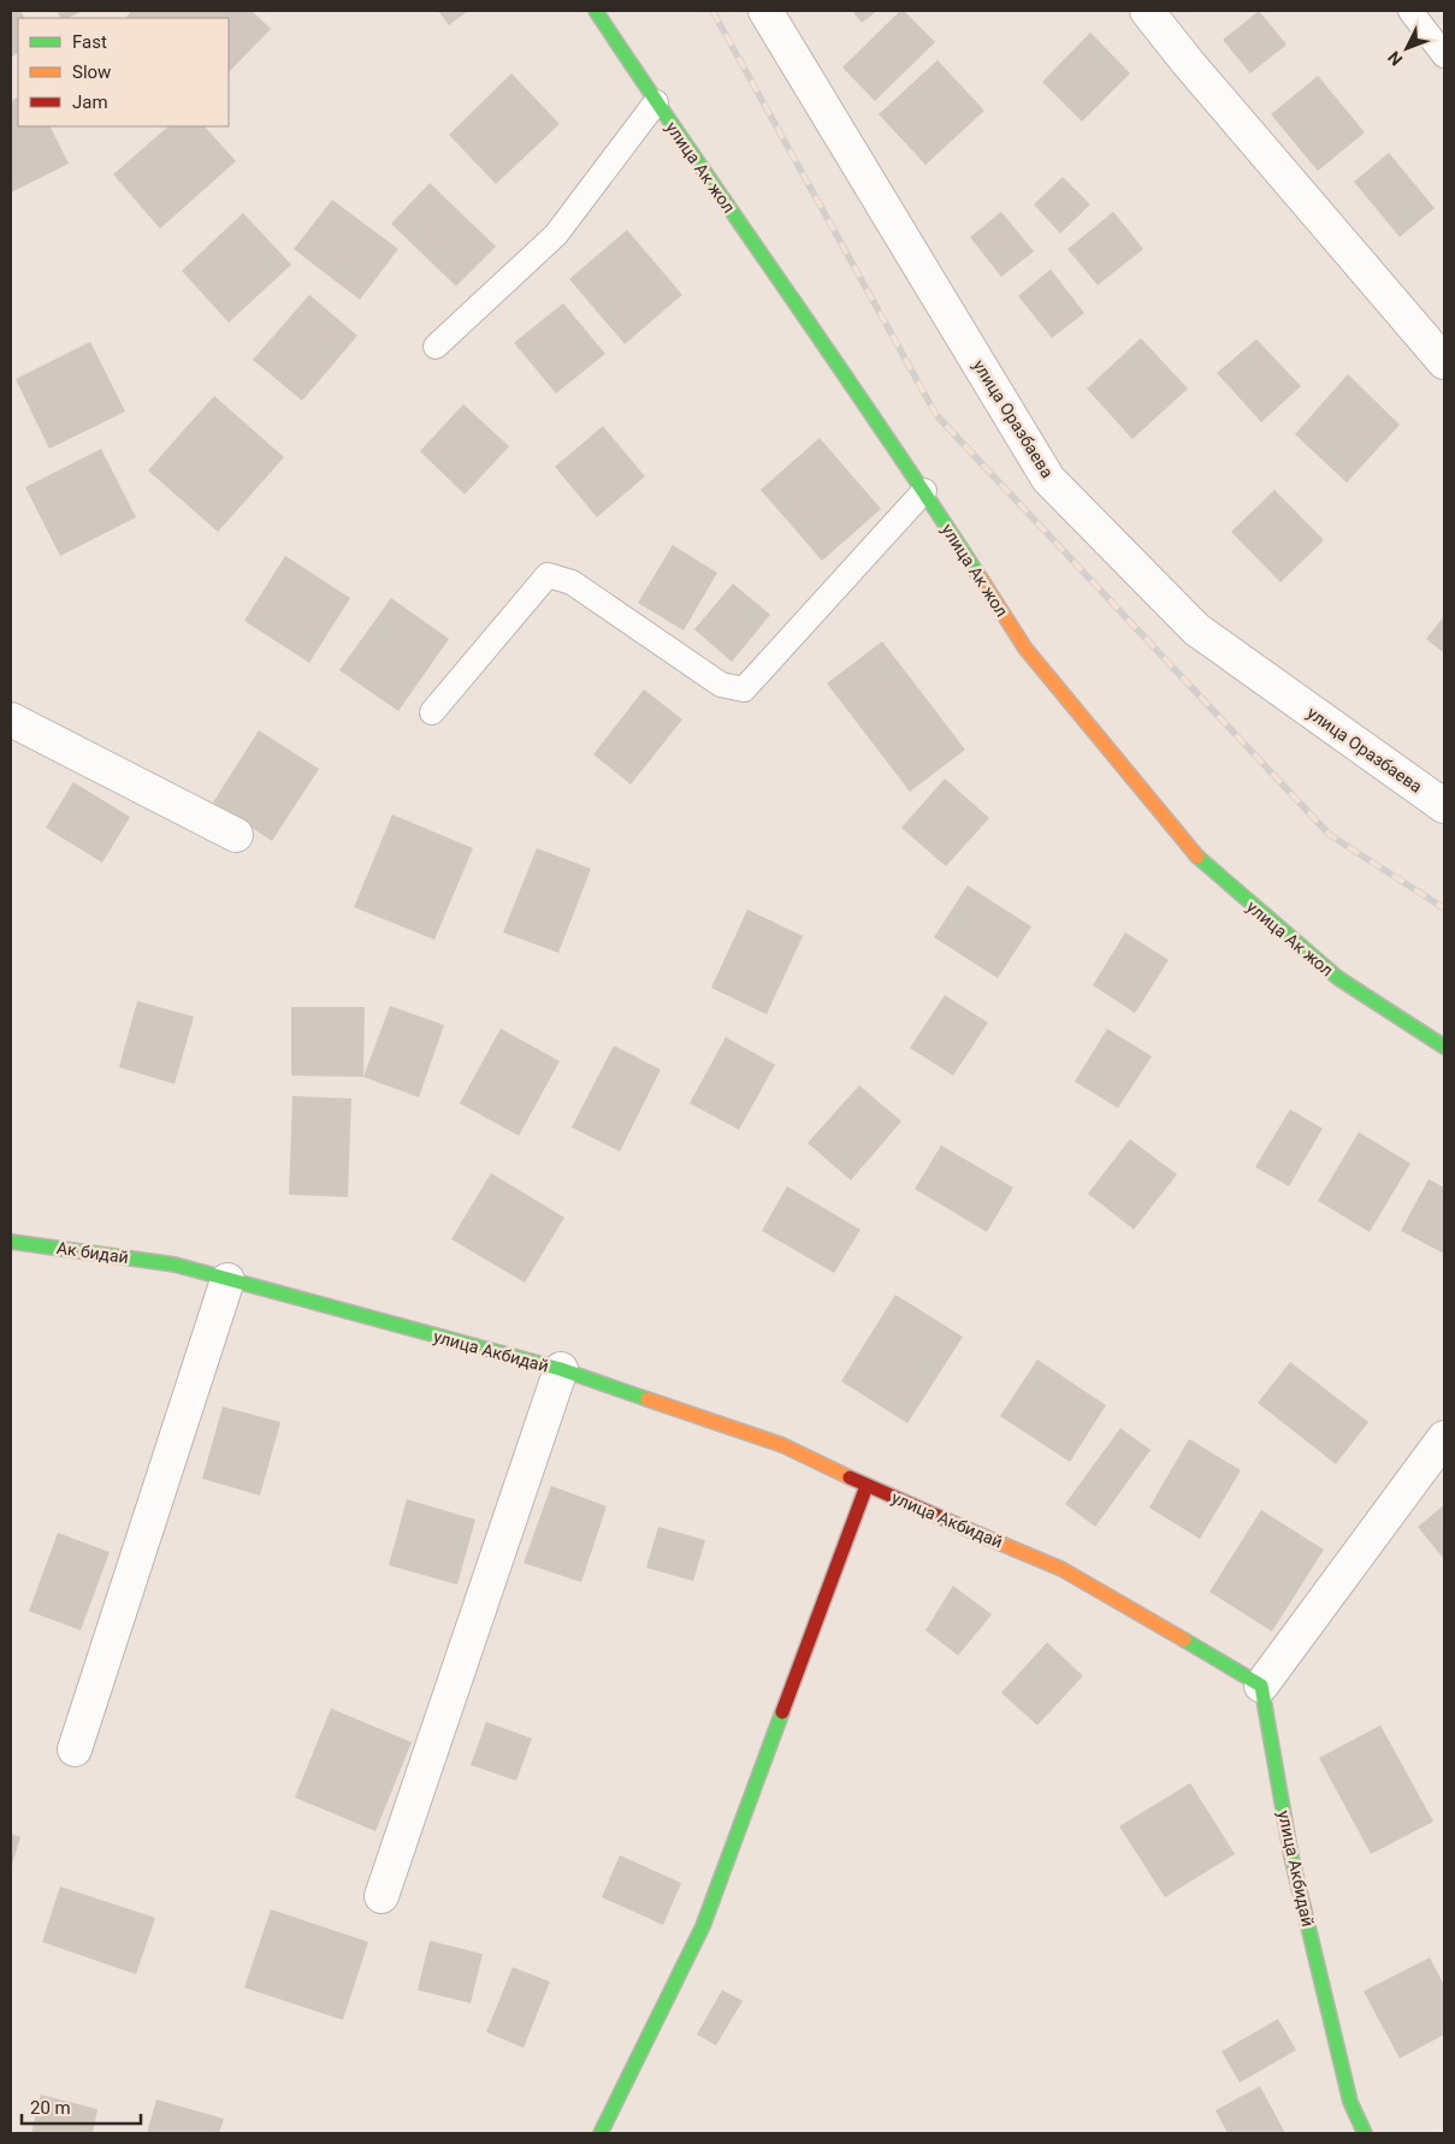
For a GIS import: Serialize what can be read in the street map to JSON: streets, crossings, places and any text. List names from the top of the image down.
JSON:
{
  "streets": {
    "street": [
      "улица Ак жол",
      "улица Оразбаева",
      "Ак бидай",
      "улица Акбидай"
    ]
  },
  "crossings": [
    ["Ак бидай", "улица Акбидай"]
  ],
  "legend": ["Fast", "Slow", "Jam"],
  "scale_bar": "20 m",
  "north": "bottom left"
}
